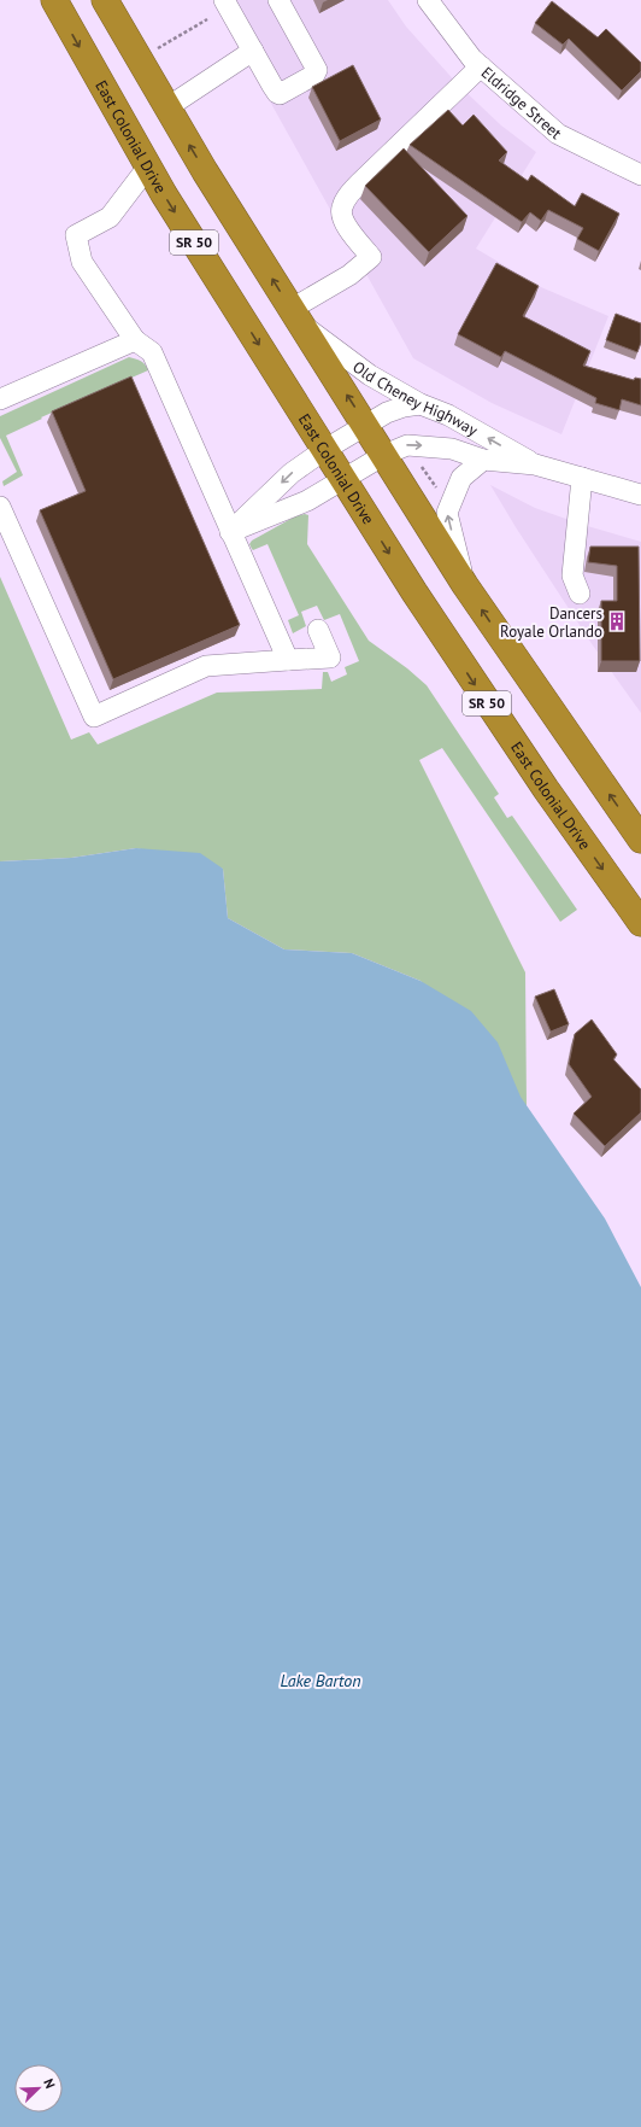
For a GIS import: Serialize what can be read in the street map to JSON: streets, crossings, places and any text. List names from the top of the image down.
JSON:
{
  "streets": {
    "highway": ["East Colonial Drive", "SR 50"],
    "street": ["Eldridge Street", "Old Cheney Highway"]
  },
  "crossings": [
    ["East Colonial Drive", "Old Cheney Highway"],
    ["SR 50", "Old Cheney Highway"]
  ],
  "water": ["Lake Barton"],
  "places": {
    "building": ["Dancers Royale Orlando"]
  },
  "north": "top right"
}
